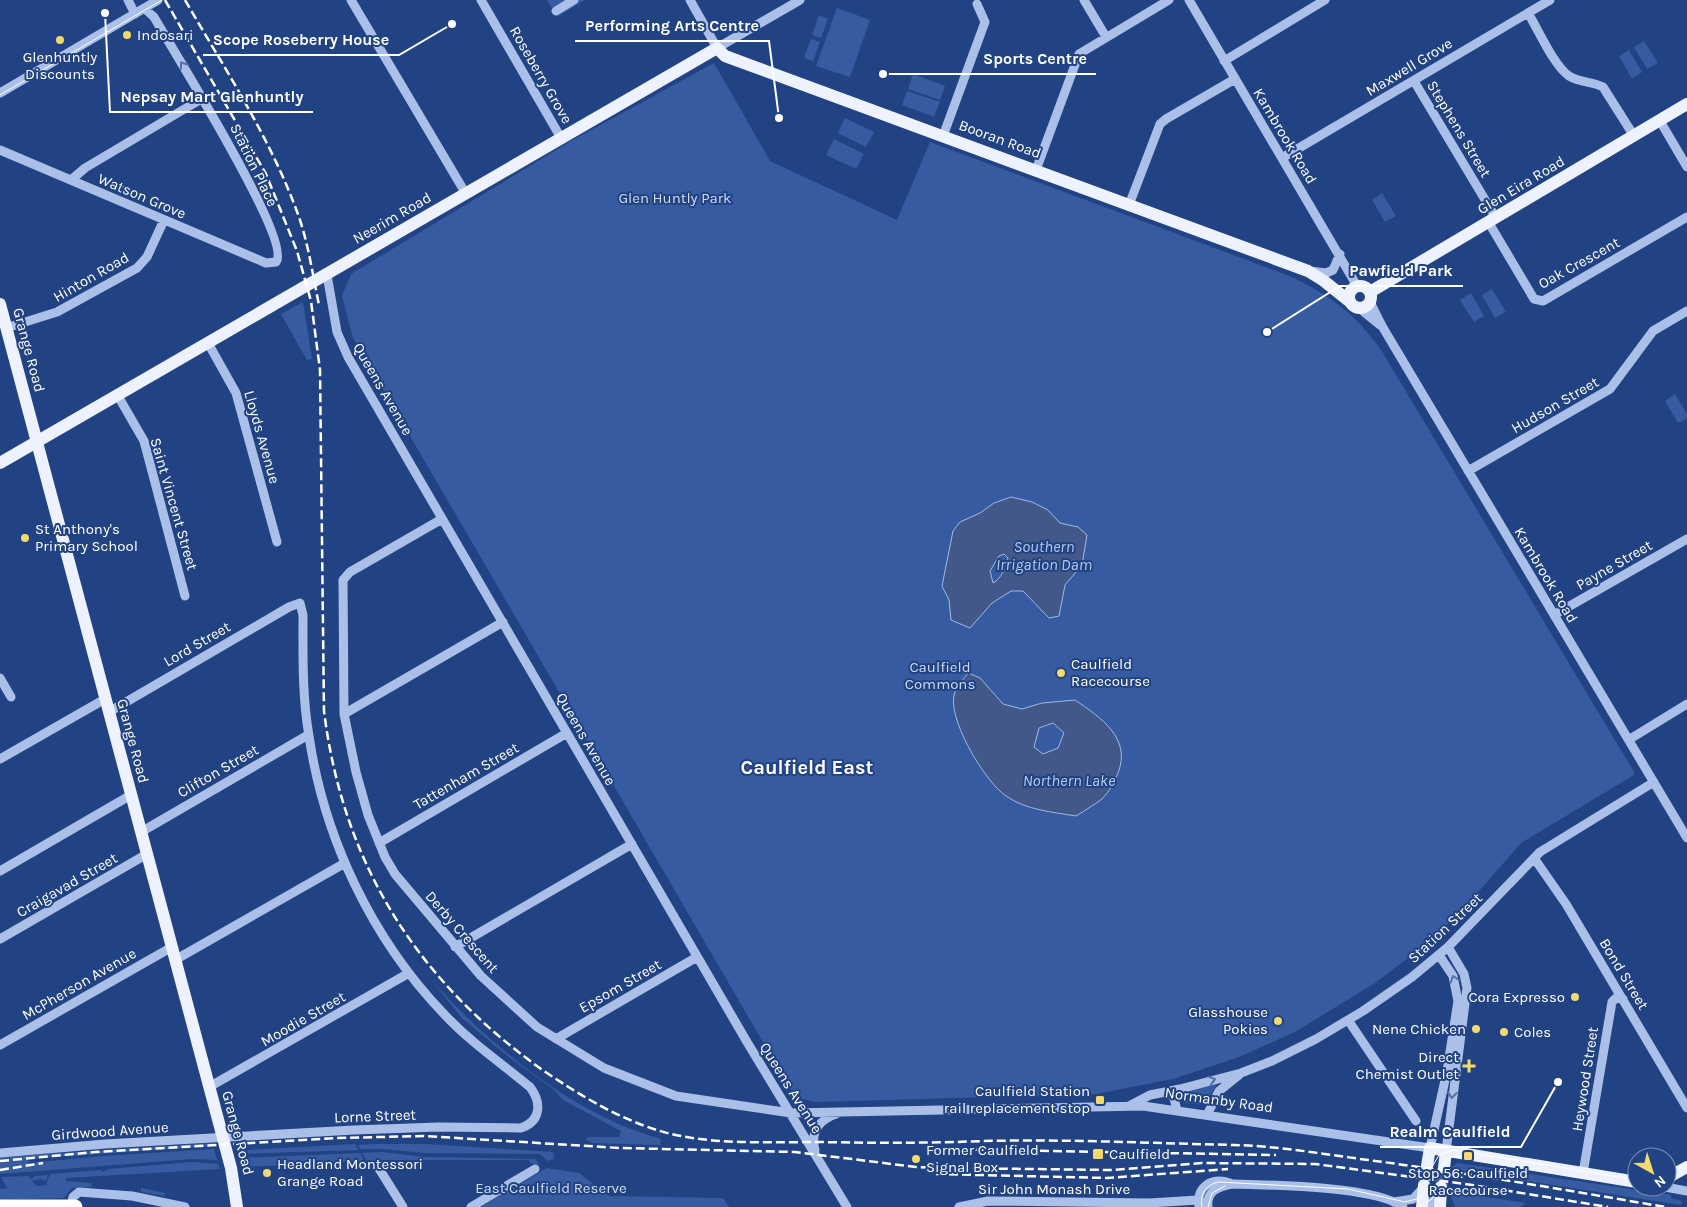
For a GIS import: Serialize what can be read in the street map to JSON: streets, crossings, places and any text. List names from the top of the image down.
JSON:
{
  "streets": {
    "main road": [
      "Booran Road",
      "Glen Eira Road",
      "Neerim Road",
      "Grange Road",
      "Normanby Road"
    ],
    "street": [
      "Maxwell Grove",
      "Roseberry Grove",
      "Stephens Street",
      "Kambrook Road",
      "Station Place",
      "Watson Grove",
      "Oak Crescent",
      "Hinton Road",
      "Queens Avenue",
      "Hudson Street",
      "Lloyds Avenue",
      "Saint Vincent Street",
      "Payne Street",
      "Lord Street",
      "Clifton Street",
      "Tattenham Street",
      "Craigavad Street",
      "Station Street",
      "Derby Crescent",
      "Bond Street",
      "McPherson Avenue",
      "Epsom Street",
      "Moodie Street",
      "Heywood Street",
      "Lorne Street",
      "Girdwood Avenue",
      "Sir John Monash Drive"
    ]
  },
  "crossings": [
    ["Maxwell Grove", "Stephens Street"],
    ["Maxwell Grove", "Kambrook Road"],
    ["Roseberry Grove", "Neerim Road"],
    ["Stephens Street", "Glen Eira Road"],
    ["Stephens Street", "Oak Crescent"],
    ["Kambrook Road", "Booran Road"],
    ["Kambrook Road", "Glen Eira Road"],
    ["Kambrook Road", "Hudson Street"],
    ["Kambrook Road", "Payne Street"],
    ["Kambrook Road", "Station Street"],
    ["Booran Road", "Glen Eira Road"],
    ["Booran Road", "Neerim Road"],
    ["Station Place", "Watson Grove"],
    ["Glen Eira Road", "Oak Crescent"],
    ["Watson Grove", "Hinton Road"],
    ["Neerim Road", "Grange Road"],
    ["Neerim Road", "Queens Avenue"],
    ["Neerim Road", "Lloyds Avenue"],
    ["Neerim Road", "Saint Vincent Street"],
    ["Hinton Road", "Grange Road"],
    ["Grange Road", "Lord Street"],
    ["Grange Road", "Clifton Street"],
    ["Grange Road", "Craigavad Street"],
    ["Grange Road", "McPherson Avenue"],
    ["Grange Road", "Moodie Street"],
    ["Grange Road", "Lorne Street"],
    ["Grange Road", "Girdwood Avenue"],
    ["Queens Avenue", "Tattenham Street"],
    ["Queens Avenue", "Derby Crescent"],
    ["Queens Avenue", "Epsom Street"],
    ["Queens Avenue", "Normanby Road"],
    ["Lord Street", "Clifton Street"],
    ["Tattenham Street", "Derby Crescent"],
    ["Station Street", "Bond Street"],
    ["Station Street", "Normanby Road"],
    ["Derby Crescent", "Epsom Street"],
    ["Derby Crescent", "Normanby Road"],
    ["Bond Street", "Heywood Street"],
    ["Moodie Street", "Lorne Street"],
    ["Heywood Street", "Normanby Road"],
    ["Lorne Street", "Girdwood Avenue"]
  ],
  "one_way": ["Station Place"],
  "districts": ["Caulfield East"],
  "water": ["Southern Irrigation Dam", "Northern Lake"],
  "parks": ["Glen Huntly Park", "Caulfield Commons", "East Caulfield Reserve"],
  "places": {
    "other": [
      "Nepsay Mart Glenhuntly",
      "Scope Roseberry House",
      "Indosari",
      "Glenhuntly Discounts",
      "Sports Centre",
      "Performing Arts Centre",
      "Pawfield Park",
      "St Anthony's Primary School",
      "Caulfield Racecourse",
      "Cora Expresso",
      "Glasshouse Pokies",
      "Nene Chicken",
      "Coles",
      "Realm Caulfield",
      "Former Caulfield Signal Box",
      "Headland Montessori Grange Road"
    ],
    "health": ["Direct Chemist Outlet"],
    "transit": ["Caulfield Station rail replacement stop", "Caulfield", "Stop 56: Caulfield Racecourse"]
  },
  "north": "bottom right"
}
